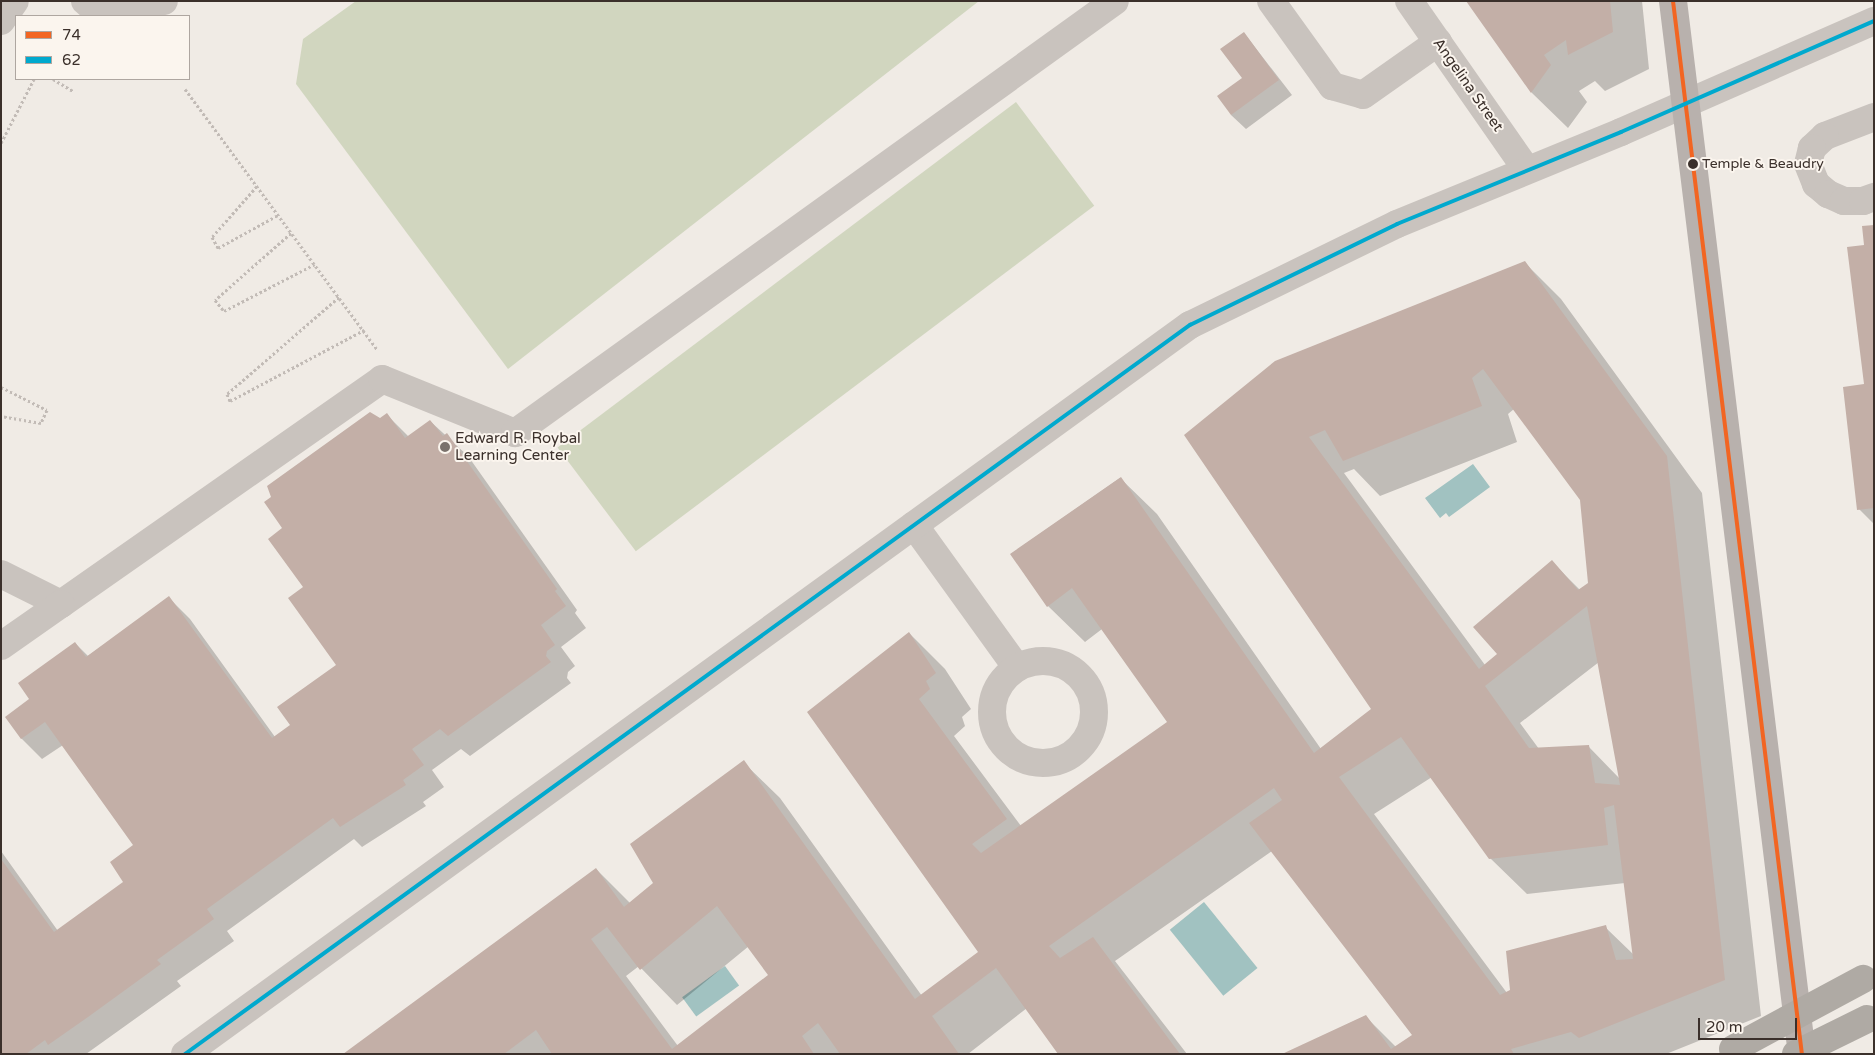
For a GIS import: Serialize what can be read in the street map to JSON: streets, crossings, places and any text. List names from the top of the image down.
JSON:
{
  "streets": {
    "street": ["Angelina Street"]
  },
  "places": ["Temple & Beaudry", "Edward R. Roybal Learning Center"],
  "lines": ["transit line 74", "transit line 62"],
  "legend": ["74", "62"],
  "scale_bar": "20 m"
}
